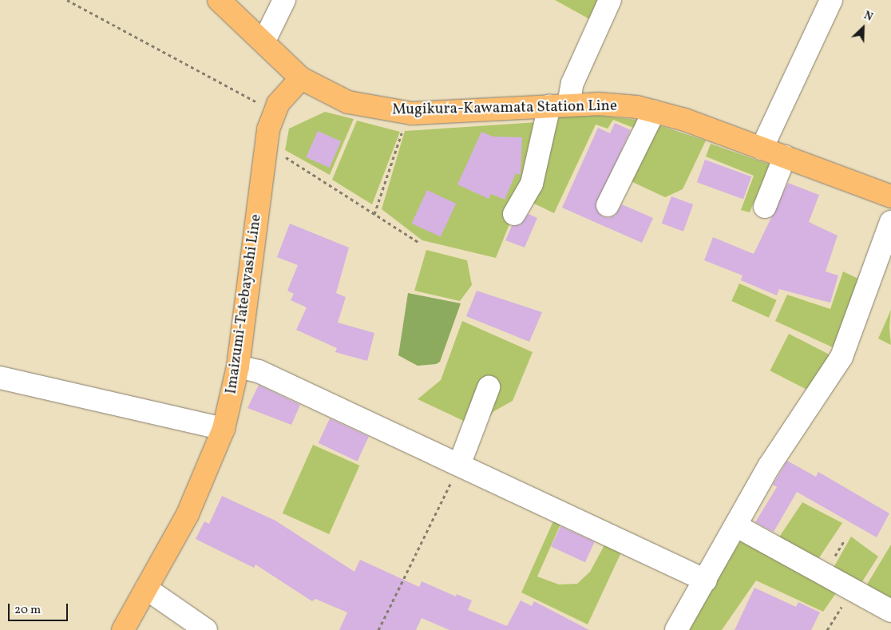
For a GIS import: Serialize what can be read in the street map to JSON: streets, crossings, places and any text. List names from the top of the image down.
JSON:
{
  "streets": {
    "main road": ["Mugikura-Kawamata Station Line", "Imaizumi-Tatebayashi Line"]
  },
  "crossings": [
    ["Mugikura-Kawamata Station Line", "Imaizumi-Tatebayashi Line"]
  ],
  "scale_bar": "20 m",
  "north": "top right"
}
